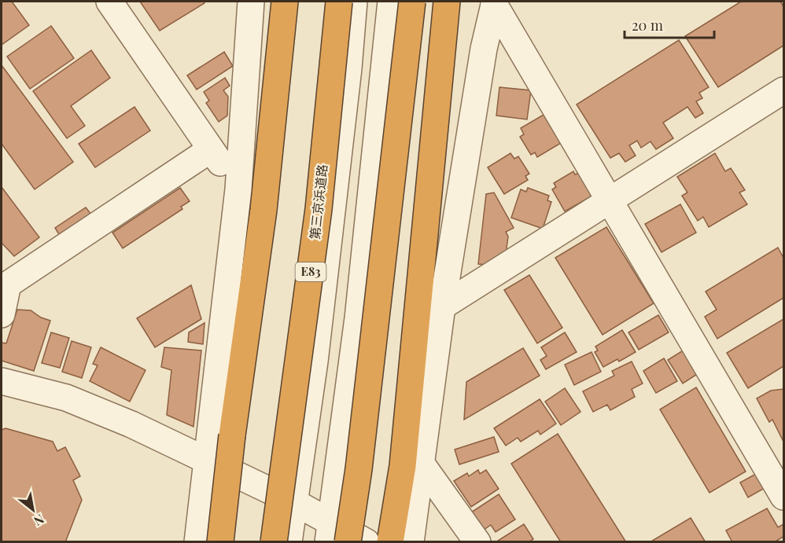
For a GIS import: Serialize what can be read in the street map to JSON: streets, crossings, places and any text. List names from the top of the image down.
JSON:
{
  "streets": {
    "highway": ["第三京浜道路", "E83"]
  },
  "scale_bar": "20 m",
  "north": "bottom right"
}
